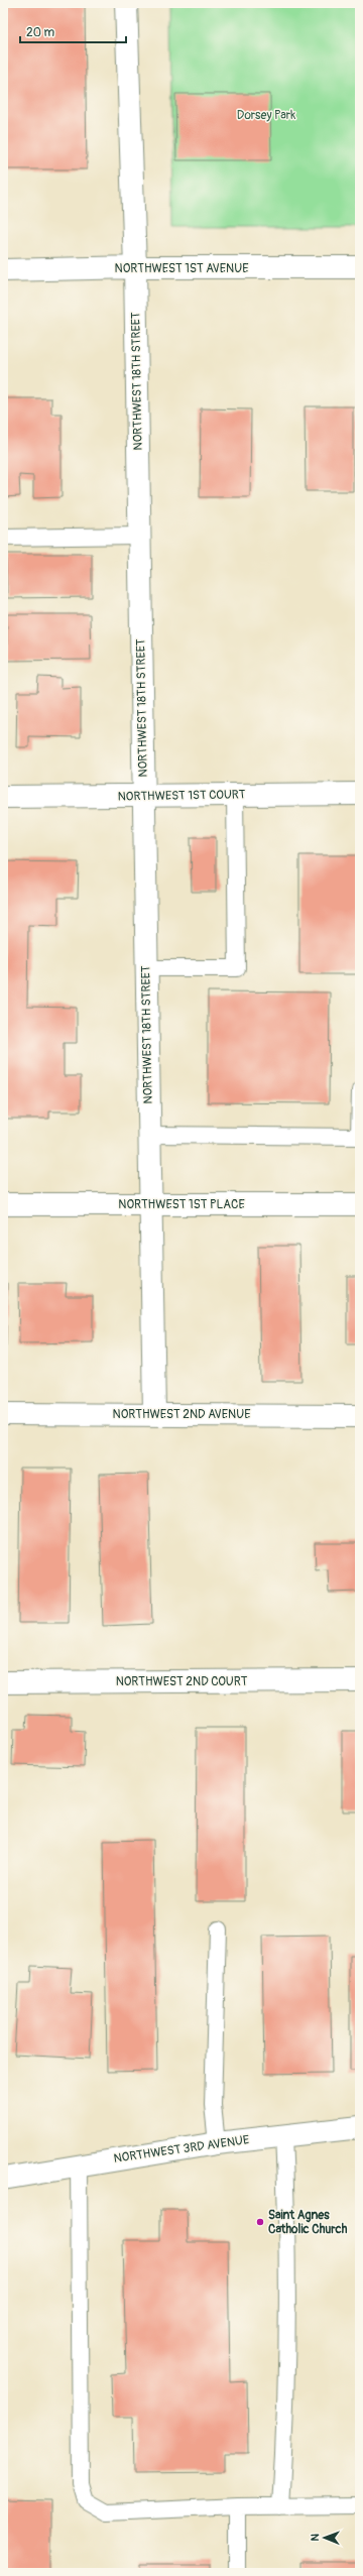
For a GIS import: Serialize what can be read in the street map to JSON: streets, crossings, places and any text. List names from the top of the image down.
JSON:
{
  "streets": {
    "street": [
      "NORTHWEST 1ST AVENUE",
      "NORTHWEST 18TH STREET",
      "NORTHWEST 1ST COURT",
      "NORTHWEST 1ST PLACE",
      "NORTHWEST 2ND AVENUE",
      "NORTHWEST 2ND COURT",
      "NORTHWEST 3RD AVENUE"
    ]
  },
  "crossings": [
    ["NORTHWEST 1ST AVENUE", "NORTHWEST 18TH STREET"],
    ["NORTHWEST 18TH STREET", "NORTHWEST 1ST COURT"],
    ["NORTHWEST 18TH STREET", "NORTHWEST 1ST PLACE"],
    ["NORTHWEST 18TH STREET", "NORTHWEST 2ND AVENUE"]
  ],
  "parks": ["Dorsey Park"],
  "places": ["Saint Agnes Catholic Church"],
  "scale_bar": "20 m",
  "north": "left"
}
